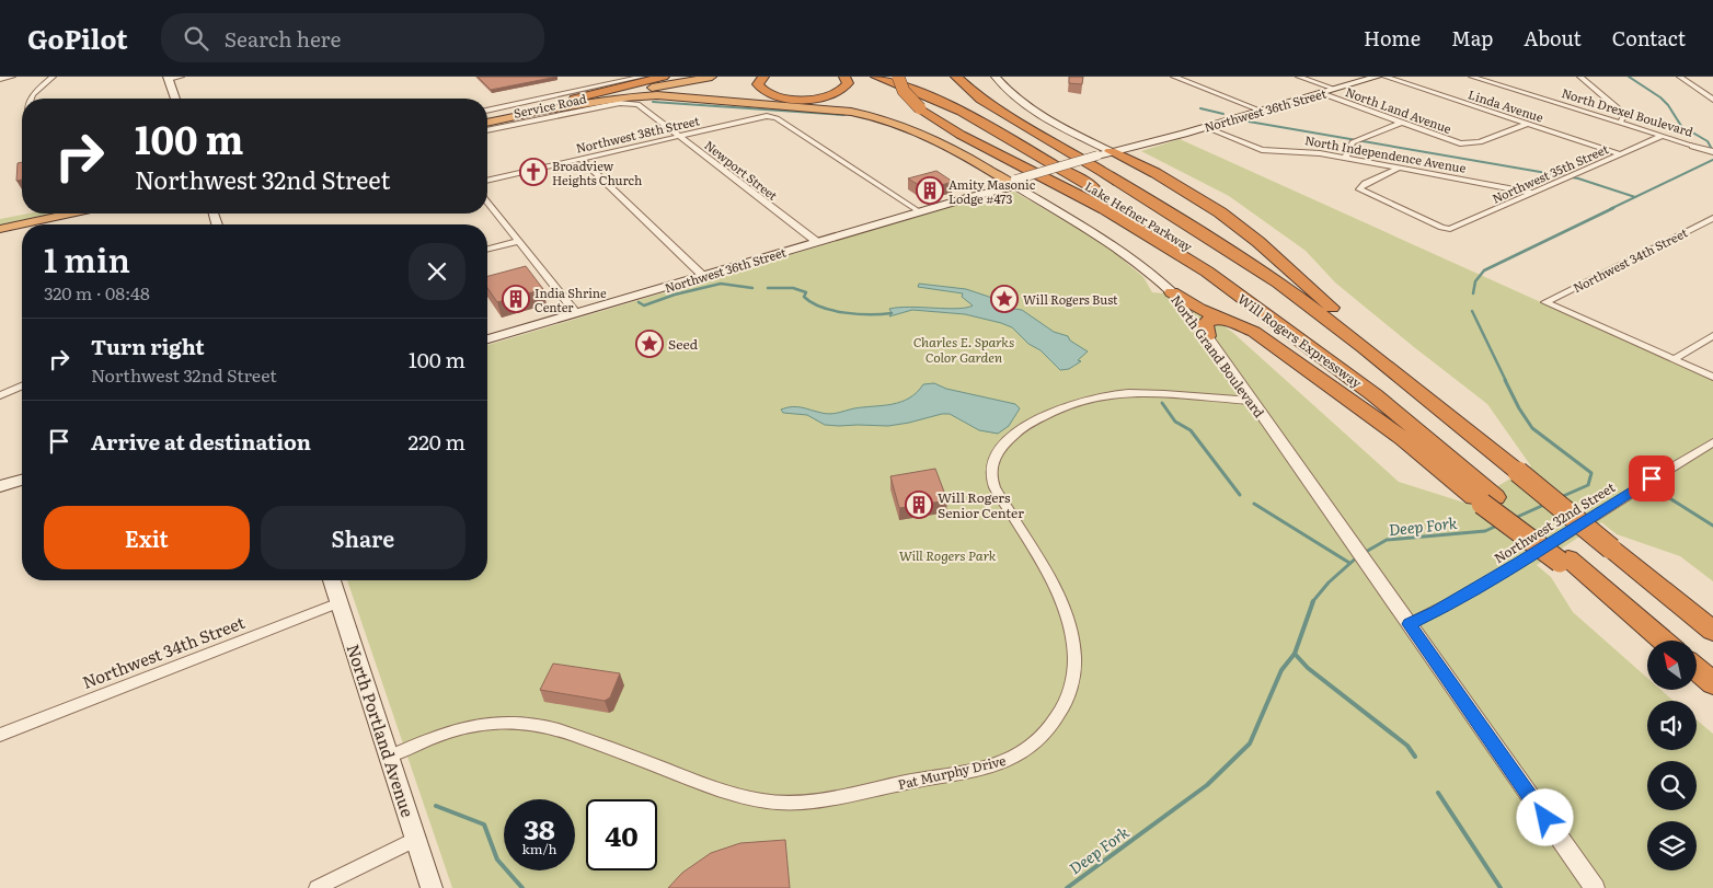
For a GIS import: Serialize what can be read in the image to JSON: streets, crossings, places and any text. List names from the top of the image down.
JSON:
{
  "streets": {
    "highway": ["Lake Hefner Parkway", "Will Rogers Expressway"],
    "main road": ["Northwest 36th Street", "North Grand Boulevard", "North Portland Avenue"],
    "street": [
      "Service Road",
      "Linda Avenue",
      "North Land Avenue",
      "North Drexel Boulevard",
      "Northwest 38th Street",
      "North Independence Avenue",
      "Newport Street",
      "Northwest 35th Street",
      "Northwest 34th Street",
      "Northwest 32nd Street",
      "Pat Murphy Drive"
    ]
  },
  "crossings": [
    ["Service Road", "Newport Street"],
    ["Linda Avenue", "North Land Avenue"],
    ["Linda Avenue", "Northwest 35th Street"],
    ["Northwest 36th Street", "North Land Avenue"],
    ["Northwest 36th Street", "Northwest 38th Street"],
    ["Northwest 36th Street", "North Independence Avenue"],
    ["Northwest 36th Street", "Newport Street"],
    ["Northwest 36th Street", "North Grand Boulevard"],
    ["North Drexel Boulevard", "Northwest 35th Street"],
    ["Northwest 38th Street", "Newport Street"],
    ["North Independence Avenue", "Northwest 35th Street"],
    ["Lake Hefner Parkway", "Will Rogers Expressway"],
    ["Northwest 34th Street", "North Portland Avenue"],
    ["North Grand Boulevard", "Northwest 32nd Street"],
    ["North Grand Boulevard", "Pat Murphy Drive"],
    ["North Portland Avenue", "Pat Murphy Drive"]
  ],
  "water": ["Deep Fork"],
  "parks": ["Charles E. Sparks Color Garden", "Will Rogers Park"],
  "places": {
    "church": ["Broadview Heights Church"],
    "building": ["Amity Masonic Lodge #473", "India Shrine Center", "Will Rogers Senior Center"],
    "place": ["Will Rogers Bust", "Seed"]
  },
  "north": "top left",
  "page": {
    "header": "GoPilot",
    "search": "Search here",
    "nav": [
      "Home",
      "Map",
      "About",
      "Contact"
    ],
    "turn": ["100 m", "Northwest 32nd Street"],
    "heading": ["1 min", "320 m · 08:48"],
    "list": [
      {
        "name": "Turn right",
        "note": "Northwest 32nd Street",
        "value": "100 m"
      },
      {
        "name": "Arrive at destination",
        "value": "220 m"
      }
    ],
    "buttons": ["Exit", "Share"],
    "speed": "38 km/h",
    "limit": "40"
  }
}
